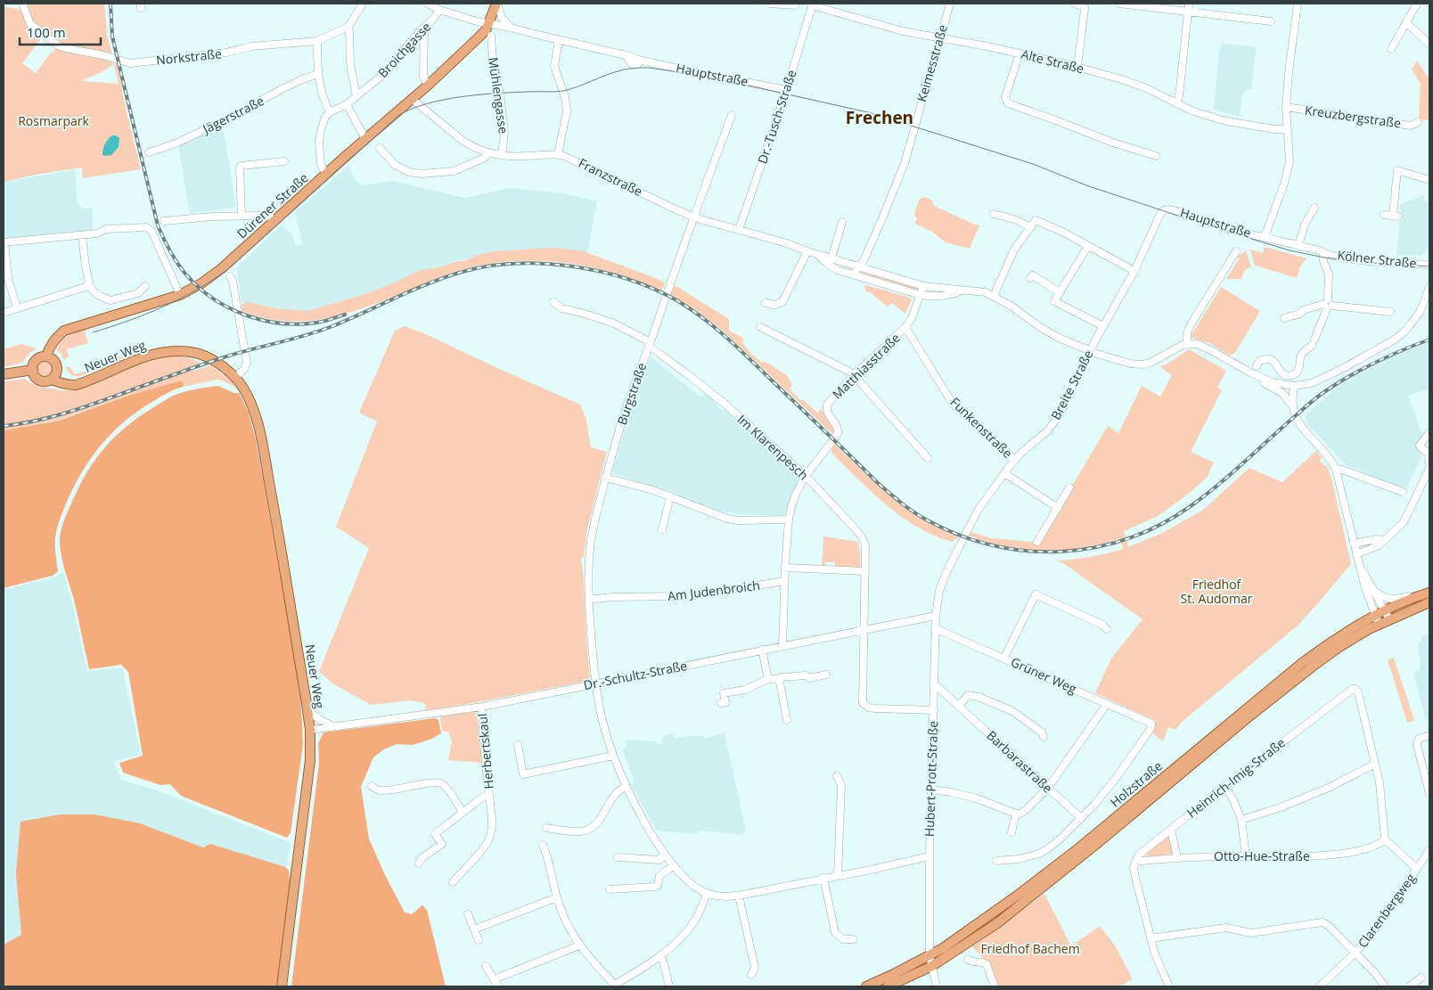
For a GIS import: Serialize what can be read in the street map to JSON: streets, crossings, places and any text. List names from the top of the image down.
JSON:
{
  "streets": {
    "main road": ["Dürener Straße", "Neuer Weg", "Holzstraße"],
    "street": [
      "Broichgasse",
      "Norkstraße",
      "Alte Straße",
      "Keimesstraße",
      "Hauptstraße",
      "Mühlengasse",
      "Jägerstraße",
      "Dr.-Tusch-Straße",
      "Kreuzbergstraße",
      "Franzstraße",
      "Kölner Straße",
      "Matthiasstraße",
      "Breite Straße",
      "Burgstraße",
      "Funkenstraße",
      "Im Klarenpesch",
      "Am Judenbroich",
      "Dr.-Schultz-Straße",
      "Grüner Weg",
      "Herbertskaul",
      "Barbarastraße",
      "Heinrich-Imig-Straße",
      "Hubert-Prott-Straße",
      "Otto-Hue-Straße",
      "Clarenbergweg"
    ]
  },
  "crossings": [
    ["Broichgasse", "Hauptstraße"],
    ["Alte Straße", "Keimesstraße"],
    ["Alte Straße", "Dr.-Tusch-Straße"],
    ["Hauptstraße", "Dr.-Tusch-Straße"],
    ["Hauptstraße", "Dürener Straße"],
    ["Hauptstraße", "Kölner Straße"],
    ["Hauptstraße", "Breite Straße"],
    ["Mühlengasse", "Franzstraße"],
    ["Dr.-Tusch-Straße", "Franzstraße"],
    ["Franzstraße", "Dürener Straße"],
    ["Franzstraße", "Burgstraße"],
    ["Dürener Straße", "Neuer Weg"],
    ["Neuer Weg", "Dr.-Schultz-Straße"],
    ["Matthiasstraße", "Funkenstraße"],
    ["Matthiasstraße", "Im Klarenpesch"],
    ["Matthiasstraße", "Am Judenbroich"],
    ["Matthiasstraße", "Dr.-Schultz-Straße"],
    ["Breite Straße", "Funkenstraße"],
    ["Breite Straße", "Hubert-Prott-Straße"],
    ["Burgstraße", "Im Klarenpesch"],
    ["Burgstraße", "Am Judenbroich"],
    ["Burgstraße", "Dr.-Schultz-Straße"],
    ["Im Klarenpesch", "Dr.-Schultz-Straße"],
    ["Im Klarenpesch", "Hubert-Prott-Straße"],
    ["Dr.-Schultz-Straße", "Herbertskaul"],
    ["Dr.-Schultz-Straße", "Hubert-Prott-Straße"],
    ["Grüner Weg", "Barbarastraße"],
    ["Grüner Weg", "Hubert-Prott-Straße"],
    ["Barbarastraße", "Hubert-Prott-Straße"],
    ["Heinrich-Imig-Straße", "Otto-Hue-Straße"],
    ["Hubert-Prott-Straße", "Holzstraße"]
  ],
  "districts": ["Frechen"],
  "parks": ["Rosmarpark", "Friedhof St. Audomar", "Friedhof Bachem"],
  "scale_bar": "100 m"
}
